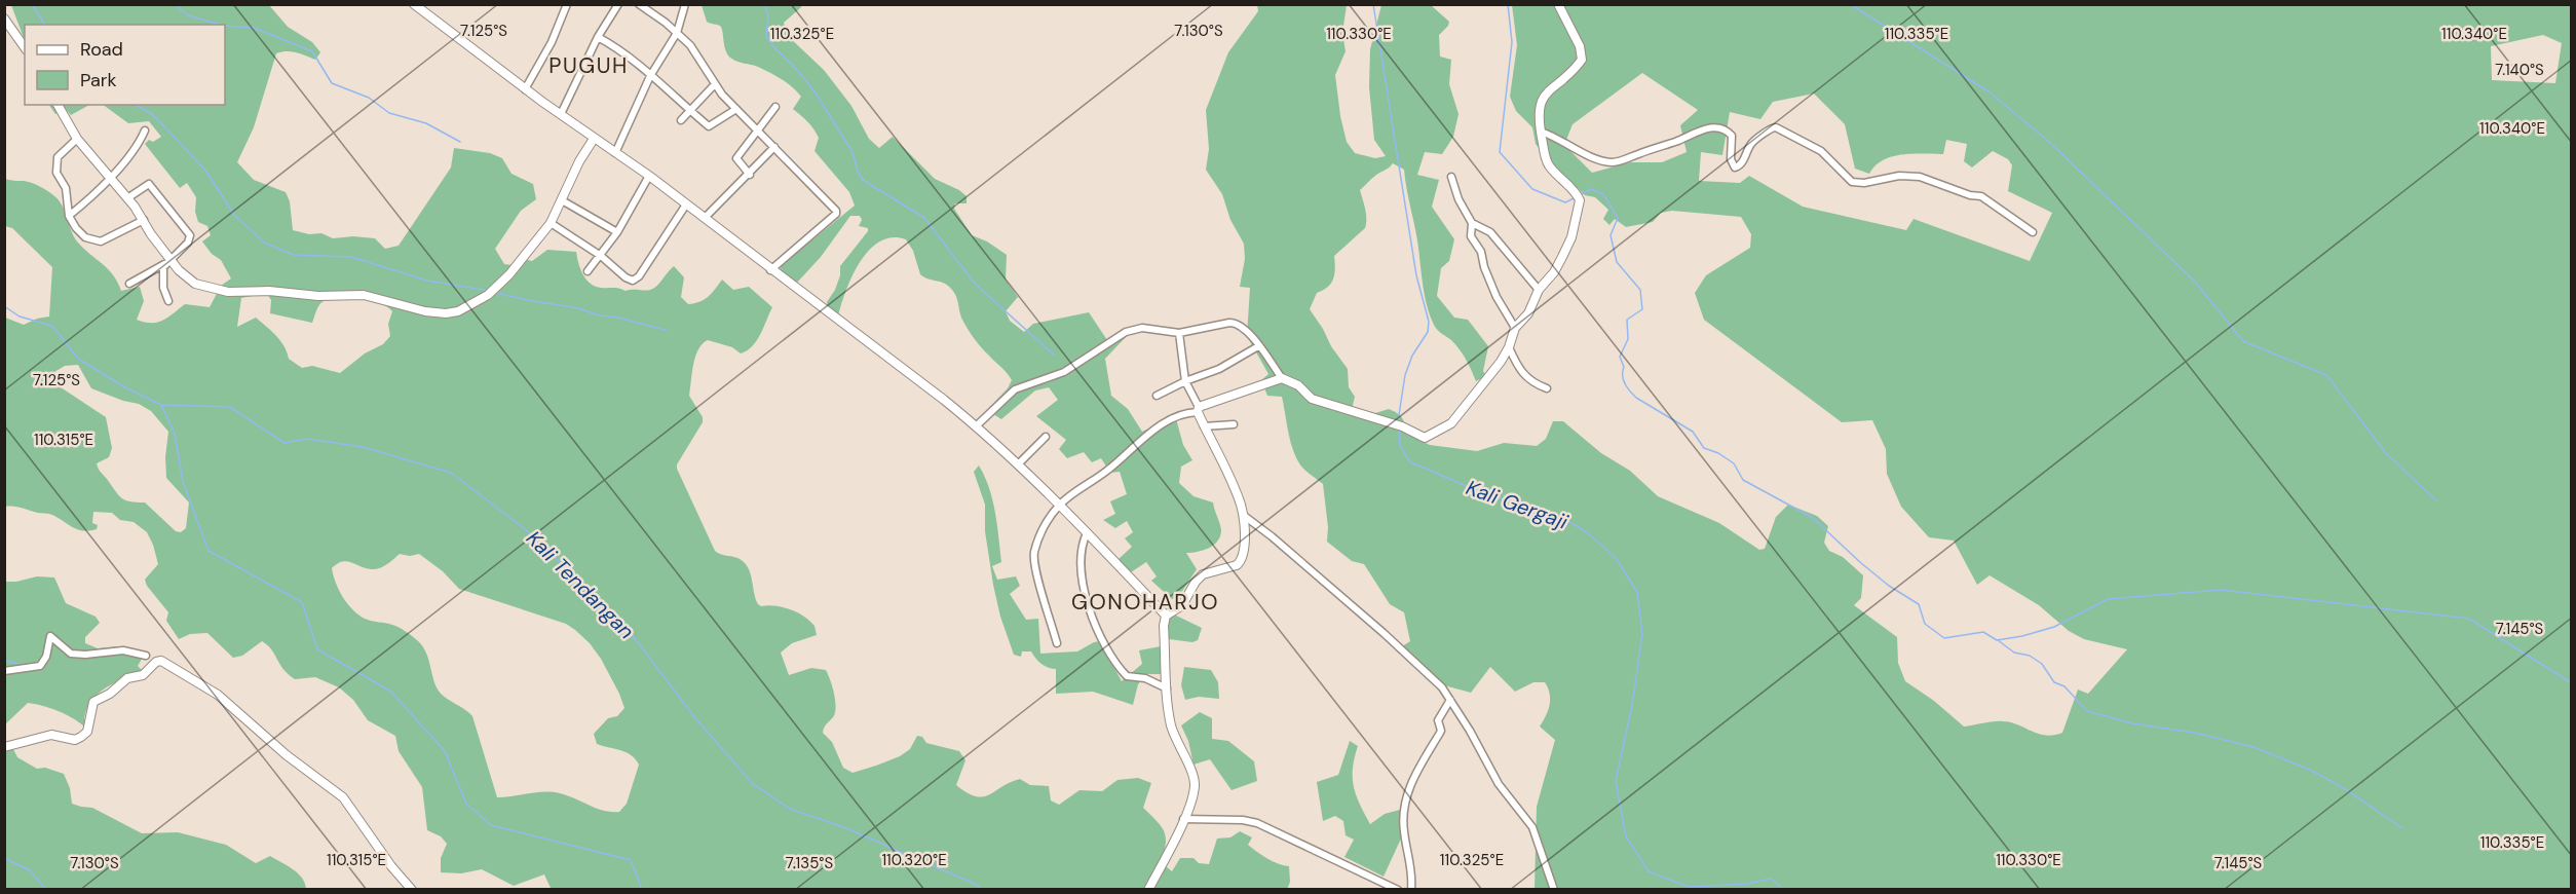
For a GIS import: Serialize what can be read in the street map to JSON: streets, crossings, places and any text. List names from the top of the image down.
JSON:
{
  "districts": ["PUGUH", "GONOHARJO"],
  "water": ["Kali Gergaji", "Kali Tendangan"],
  "legend": ["Road", "Park"],
  "coordinates": [
    "7.130°S",
    "7.125°S",
    "110.340°E",
    "110.325°E",
    "110.330°E",
    "110.335°E",
    "7.140°S",
    "110.315°E",
    "7.145°S",
    "110.320°E",
    "7.135°S"
  ]
}
